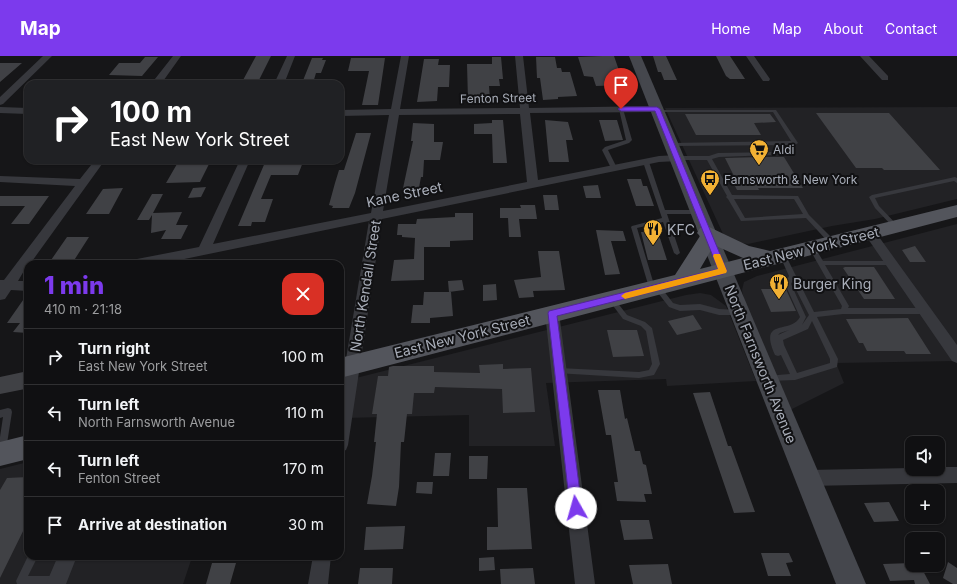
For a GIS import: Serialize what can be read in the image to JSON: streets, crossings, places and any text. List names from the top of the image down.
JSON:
{
  "streets": {
    "main road": ["East New York Street", "North Farnsworth Avenue"],
    "street": ["Fenton Street", "Kane Street", "North Kendall Street"]
  },
  "crossings": [
    ["Fenton Street", "North Kendall Street"],
    ["Fenton Street", "North Farnsworth Avenue"],
    ["Kane Street", "North Kendall Street"],
    ["Kane Street", "North Farnsworth Avenue"],
    ["East New York Street", "North Kendall Street"],
    ["East New York Street", "North Farnsworth Avenue"]
  ],
  "places": {
    "supermarket": ["Aldi"],
    "bus stop": ["Farnsworth & New York"],
    "restaurant": ["KFC", "Burger King"]
  },
  "page": {
    "header": "Map",
    "nav": [
      "Home",
      "Map",
      "About",
      "Contact"
    ],
    "turn": ["100 m", "East New York Street"],
    "heading": ["1 min", "410 m · 21:18"],
    "list": [
      {
        "name": "Turn right",
        "note": "East New York Street",
        "value": "100 m"
      },
      {
        "name": "Turn left",
        "note": "North Farnsworth Avenue",
        "value": "110 m"
      },
      {
        "name": "Turn left",
        "note": "Fenton Street",
        "value": "170 m"
      },
      {
        "name": "Arrive at destination",
        "value": "30 m"
      }
    ],
    "map_buttons": ["+", "−"]
  }
}
